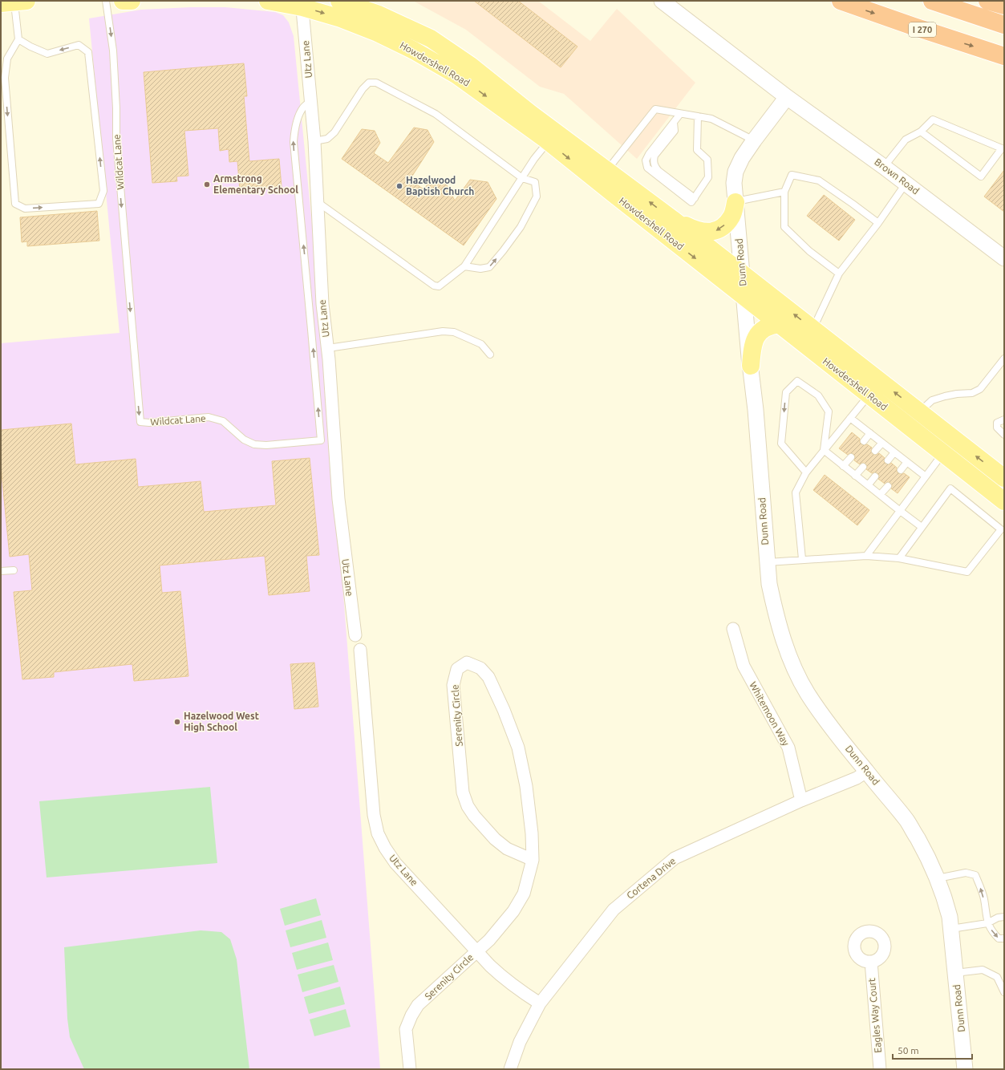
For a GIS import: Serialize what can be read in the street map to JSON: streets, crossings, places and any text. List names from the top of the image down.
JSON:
{
  "streets": {
    "highway": ["I 270"],
    "main road": ["Howdershell Road"],
    "street": [
      "Utz Lane",
      "Brown Road",
      "Dunn Road",
      "Whitemoon Way",
      "Serenity Circle",
      "Cortena Drive",
      "Eagles Way Court"
    ],
    "lane": ["Wildcat Lane"]
  },
  "crossings": [
    ["Utz Lane", "Howdershell Road"],
    ["Utz Lane", "Wildcat Lane"],
    ["Utz Lane", "Serenity Circle"],
    ["Utz Lane", "Cortena Drive"],
    ["Howdershell Road", "Dunn Road"],
    ["Brown Road", "Dunn Road"],
    ["Dunn Road", "Cortena Drive"],
    ["Whitemoon Way", "Cortena Drive"]
  ],
  "places": ["Armstrong Elementary School", "Hazelwood Baptish Church", "Hazelwood West High School"],
  "scale_bar": "50 m"
}
